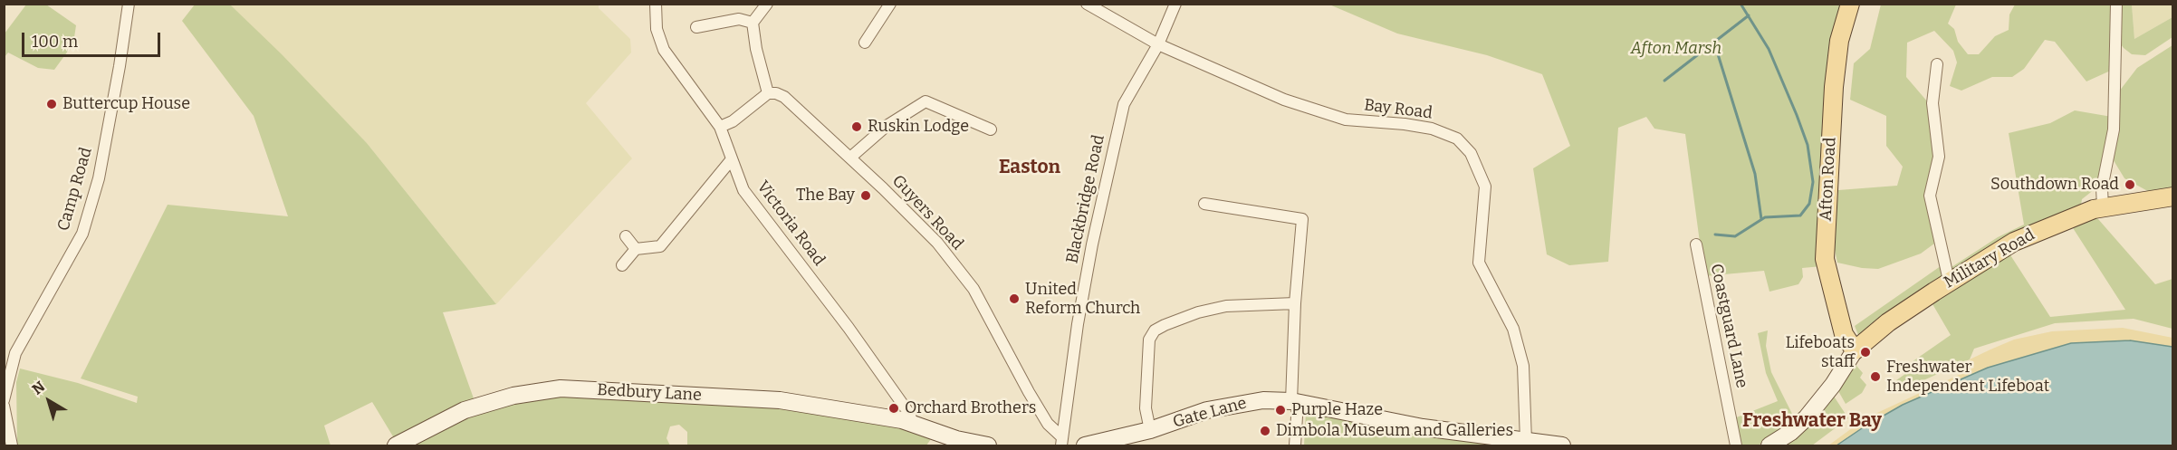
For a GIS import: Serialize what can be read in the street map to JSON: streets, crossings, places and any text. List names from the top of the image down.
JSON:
{
  "streets": {
    "main road": ["Afton Road", "Military Road"],
    "street": [
      "Bay Road",
      "Camp Road",
      "Blackbridge Road",
      "Guyers Road",
      "Victoria Road",
      "Coastguard Lane",
      "Bedbury Lane",
      "Gate Lane"
    ]
  },
  "crossings": [
    ["Bay Road", "Blackbridge Road"],
    ["Bay Road", "Gate Lane"],
    ["Afton Road", "Military Road"],
    ["Blackbridge Road", "Guyers Road"],
    ["Victoria Road", "Bedbury Lane"]
  ],
  "districts": ["Easton", "Freshwater Bay"],
  "parks": ["Afton Marsh"],
  "places": [
    "Buttercup House",
    "Ruskin Lodge",
    "Southdown Road",
    "The Bay",
    "United Reform Church",
    "Lifeboats staff",
    "Freshwater Independent Lifeboat",
    "Orchard Brothers",
    "Purple Haze",
    "Dimbola Museum and Galleries"
  ],
  "scale_bar": "100 m",
  "north": "top left"
}
